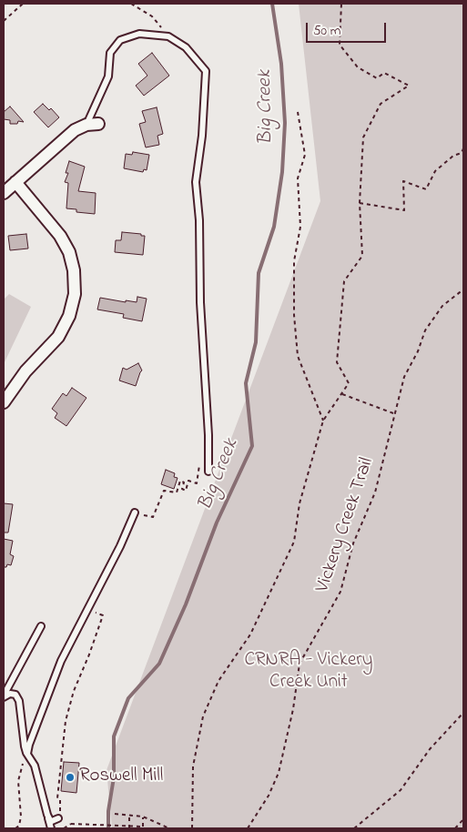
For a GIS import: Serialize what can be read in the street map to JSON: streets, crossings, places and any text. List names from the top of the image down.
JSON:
{
  "streets": {
    "path": ["Vickery Creek Trail"]
  },
  "water": ["Big Creek"],
  "parks": ["CRNRA - Vickery Creek Unit"],
  "places": ["Roswell Mill"],
  "scale_bar": "50 m"
}
